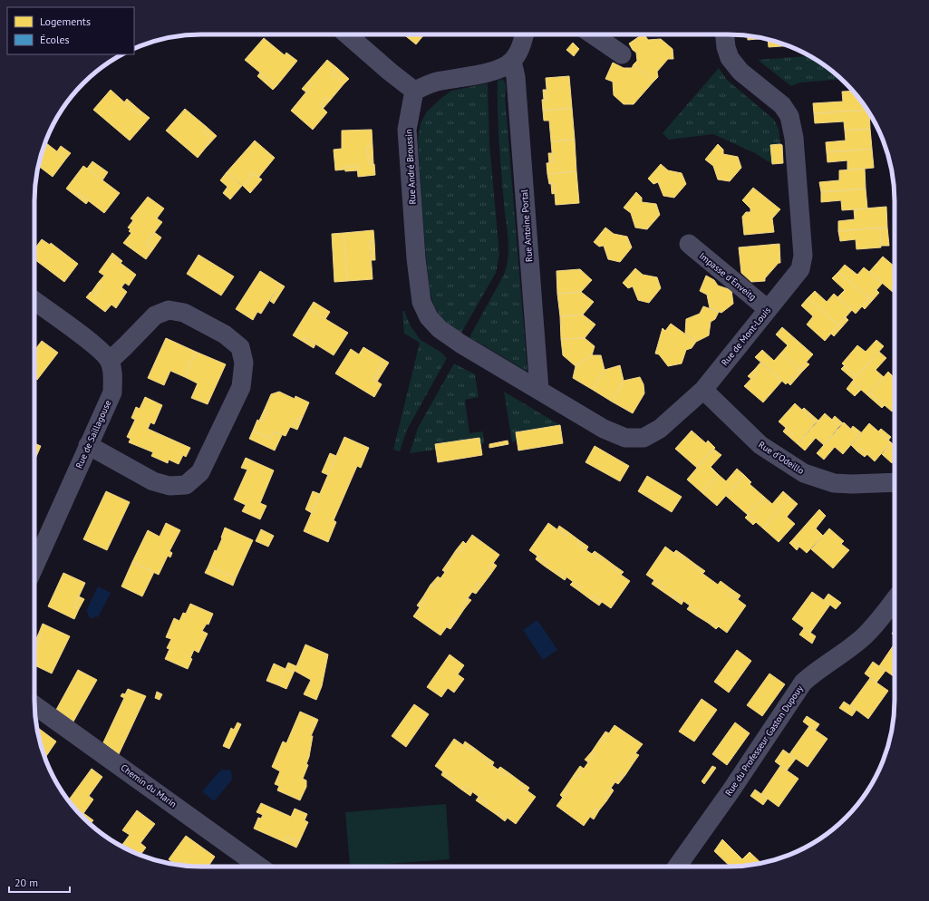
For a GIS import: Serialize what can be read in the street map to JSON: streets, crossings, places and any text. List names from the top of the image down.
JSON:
{
  "streets": {
    "street": [
      "Rue André Broussin",
      "Rue Antoine Portal",
      "Impasse d'Enveitg",
      "Rue de Mont-Louis",
      "Rue de Saillagouse",
      "Rue d'Odeillo",
      "Rue du Professeur Gaston Dupouy",
      "Chemin du Marin"
    ]
  },
  "crossings": [
    ["Rue André Broussin", "Rue de Mont-Louis"],
    ["Rue Antoine Portal", "Rue de Mont-Louis"],
    ["Impasse d'Enveitg", "Rue de Mont-Louis"],
    ["Rue de Mont-Louis", "Rue d'Odeillo"]
  ],
  "legend": ["Logements", "Écoles"],
  "scale_bar": "20 m"
}
